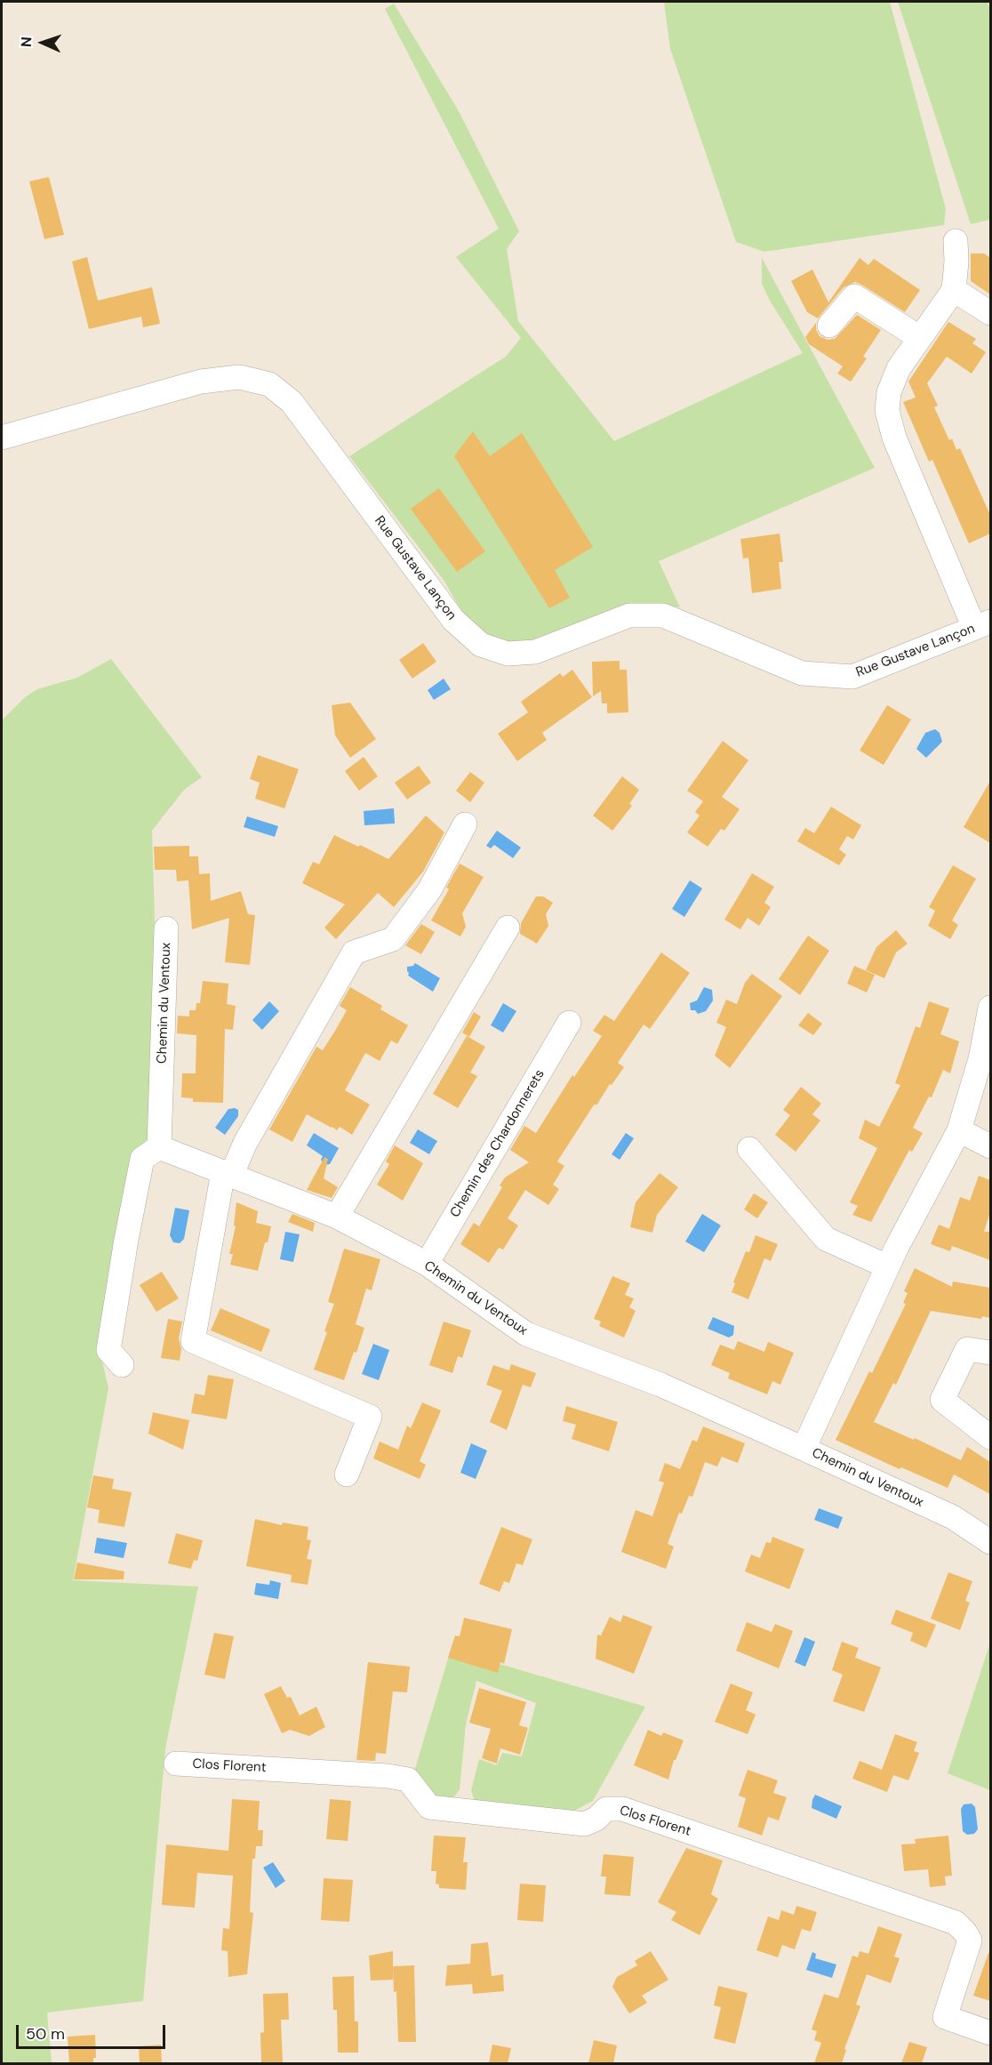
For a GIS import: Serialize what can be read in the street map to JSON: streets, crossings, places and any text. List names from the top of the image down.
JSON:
{
  "streets": {
    "street": [
      "Rue Gustave Lançon",
      "Chemin du Ventoux",
      "Chemin des Chardonnerets",
      "Clos Florent"
    ]
  },
  "crossings": [
    ["Chemin du Ventoux", "Chemin des Chardonnerets"]
  ],
  "scale_bar": "50 m",
  "north": "left"
}
